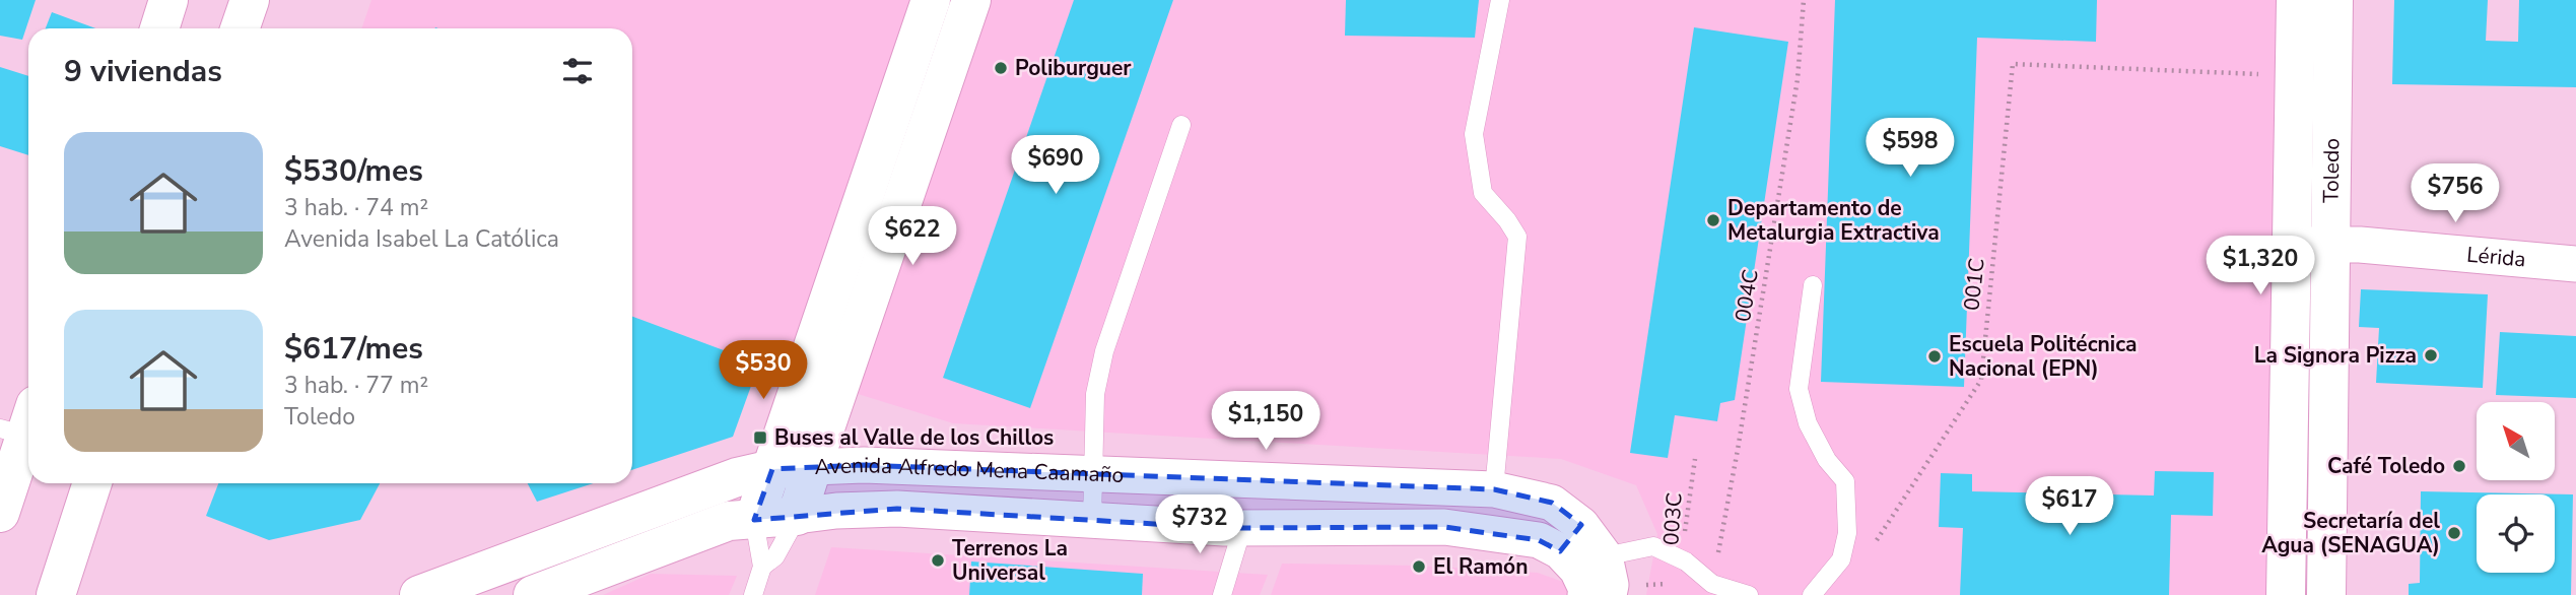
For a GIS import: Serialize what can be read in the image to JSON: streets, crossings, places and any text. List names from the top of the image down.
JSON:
{
  "streets": {
    "street": ["Toledo", "Lérida", "Avenida Alfredo Mena Caamaño"],
    "path": ["001C", "004C", "003C"]
  },
  "crossings": [
    ["Toledo", "Lérida"]
  ],
  "places": {
    "other": [
      "Poliburguer",
      "Departamento de Metalurgia Extractiva",
      "La Signora Pizza",
      "Escuela Politécnica Nacional (EPN)",
      "Café Toledo",
      "Secretaría del Agua (SENAGUA)",
      "Terrenos La Universal",
      "El Ramón"
    ],
    "transit": ["Buses al Valle de los Chillos"]
  },
  "north": "top left",
  "page": {
    "heading": "9 viviendas",
    "list": [
      {
        "name": "$530/mes",
        "note": "3 hab. · 74 m² · Avenida Isabel La Católica"
      },
      {
        "name": "$617/mes",
        "note": "3 hab. · 77 m² · Toledo"
      }
    ],
    "price": [
      "$598",
      "$690",
      "$756",
      "$622",
      "$1,320",
      "$530",
      "$1,150",
      "$617",
      "$732"
    ]
  }
}
